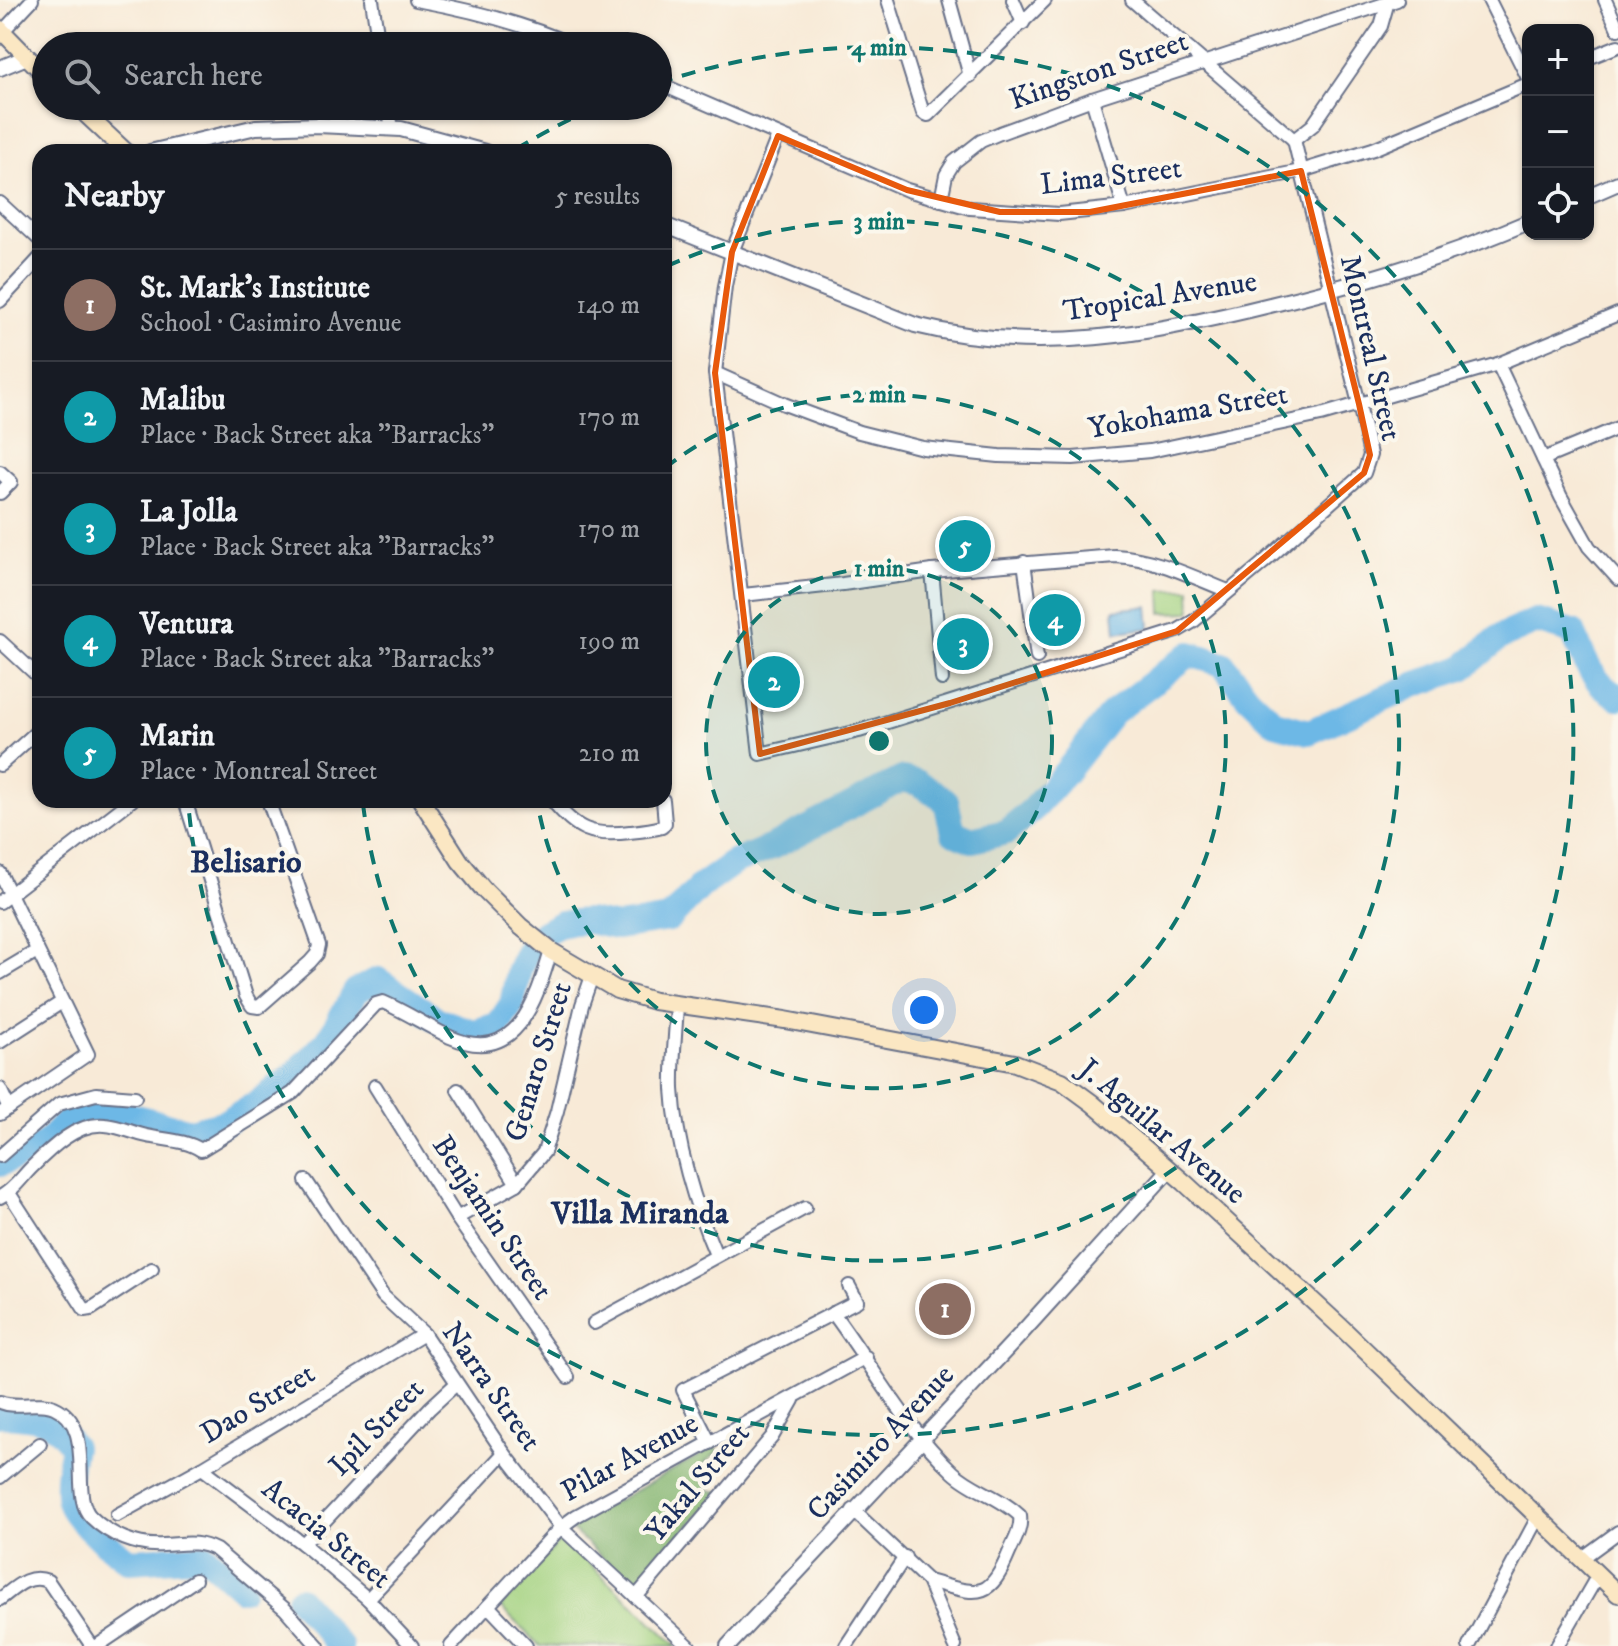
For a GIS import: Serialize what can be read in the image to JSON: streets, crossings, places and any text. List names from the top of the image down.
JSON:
{
  "streets": {
    "main road": ["J. Aguilar Avenue"],
    "street": [
      "Kingston Street",
      "Lima Street",
      "Tropical Avenue",
      "Montreal Street",
      "Yokohama Street",
      "Genaro Street",
      "Benjamin Street",
      "Narra Street",
      "Dao Street",
      "Ipil Street",
      "Casimiro Avenue",
      "Pilar Avenue",
      "Yakal Street",
      "Acacia Street"
    ]
  },
  "crossings": [
    ["Kingston Street", "Lima Street"],
    ["Lima Street", "Montreal Street"],
    ["Tropical Avenue", "Montreal Street"],
    ["Montreal Street", "Yokohama Street"],
    ["Genaro Street", "J. Aguilar Avenue"],
    ["Genaro Street", "Benjamin Street"],
    ["J. Aguilar Avenue", "Casimiro Avenue"],
    ["Narra Street", "Dao Street"],
    ["Narra Street", "Ipil Street"],
    ["Narra Street", "Pilar Avenue"],
    ["Narra Street", "Yakal Street"],
    ["Dao Street", "Acacia Street"],
    ["Ipil Street", "Acacia Street"],
    ["Pilar Avenue", "Yakal Street"]
  ],
  "districts": ["Belisario", "Villa Miranda"],
  "page": {
    "map_buttons": ["+", "−"],
    "search": "Search here",
    "heading": ["Nearby", "5 results"],
    "list": [
      {
        "mark": "1",
        "name": "St. Mark's Institute",
        "note": "School · Casimiro Avenue",
        "value": "140 m"
      },
      {
        "mark": "2",
        "name": "Malibu",
        "note": "Place · Back Street aka \"Barracks\"",
        "value": "170 m"
      },
      {
        "mark": "3",
        "name": "La Jolla",
        "note": "Place · Back Street aka \"Barracks\"",
        "value": "170 m"
      },
      {
        "mark": "4",
        "name": "Ventura",
        "note": "Place · Back Street aka \"Barracks\"",
        "value": "190 m"
      },
      {
        "mark": "5",
        "name": "Marin",
        "note": "Place · Montreal Street",
        "value": "210 m"
      }
    ],
    "pins": [
      "5",
      "4",
      "3",
      "2",
      "1"
    ]
  },
  "rings": [
    "4 min",
    "3 min",
    "2 min",
    "1 min"
  ]
}
